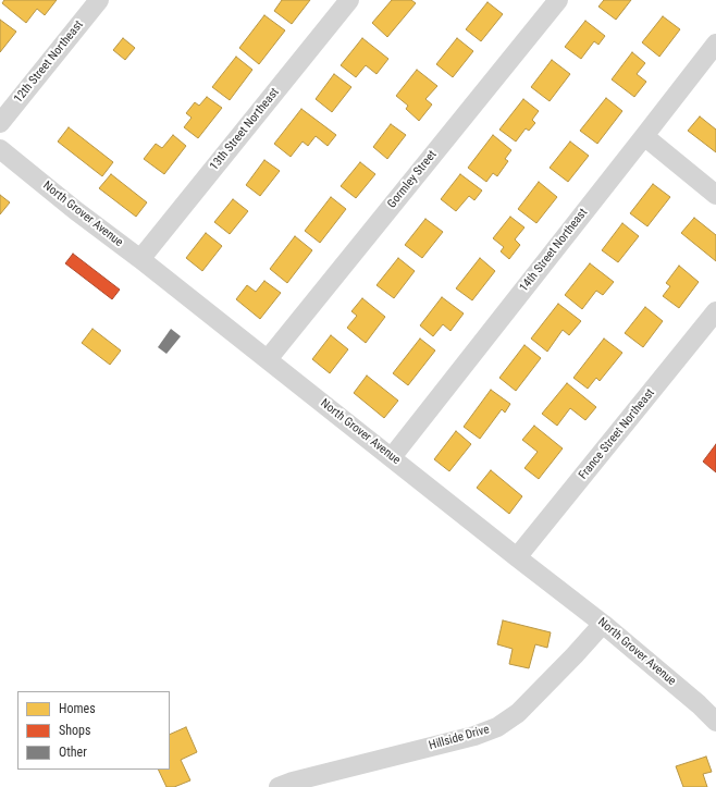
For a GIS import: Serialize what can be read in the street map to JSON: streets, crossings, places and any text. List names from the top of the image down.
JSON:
{
  "streets": {
    "street": [
      "12th Street Northeast",
      "13th Street Northeast",
      "Gormley Street",
      "North Grover Avenue",
      "14th Street Northeast",
      "France Street Northeast",
      "Hillside Drive"
    ]
  },
  "crossings": [
    ["13th Street Northeast", "North Grover Avenue"],
    ["Gormley Street", "North Grover Avenue"],
    ["North Grover Avenue", "14th Street Northeast"],
    ["North Grover Avenue", "France Street Northeast"],
    ["North Grover Avenue", "Hillside Drive"]
  ],
  "legend": ["Homes", "Shops", "Other"]
}
